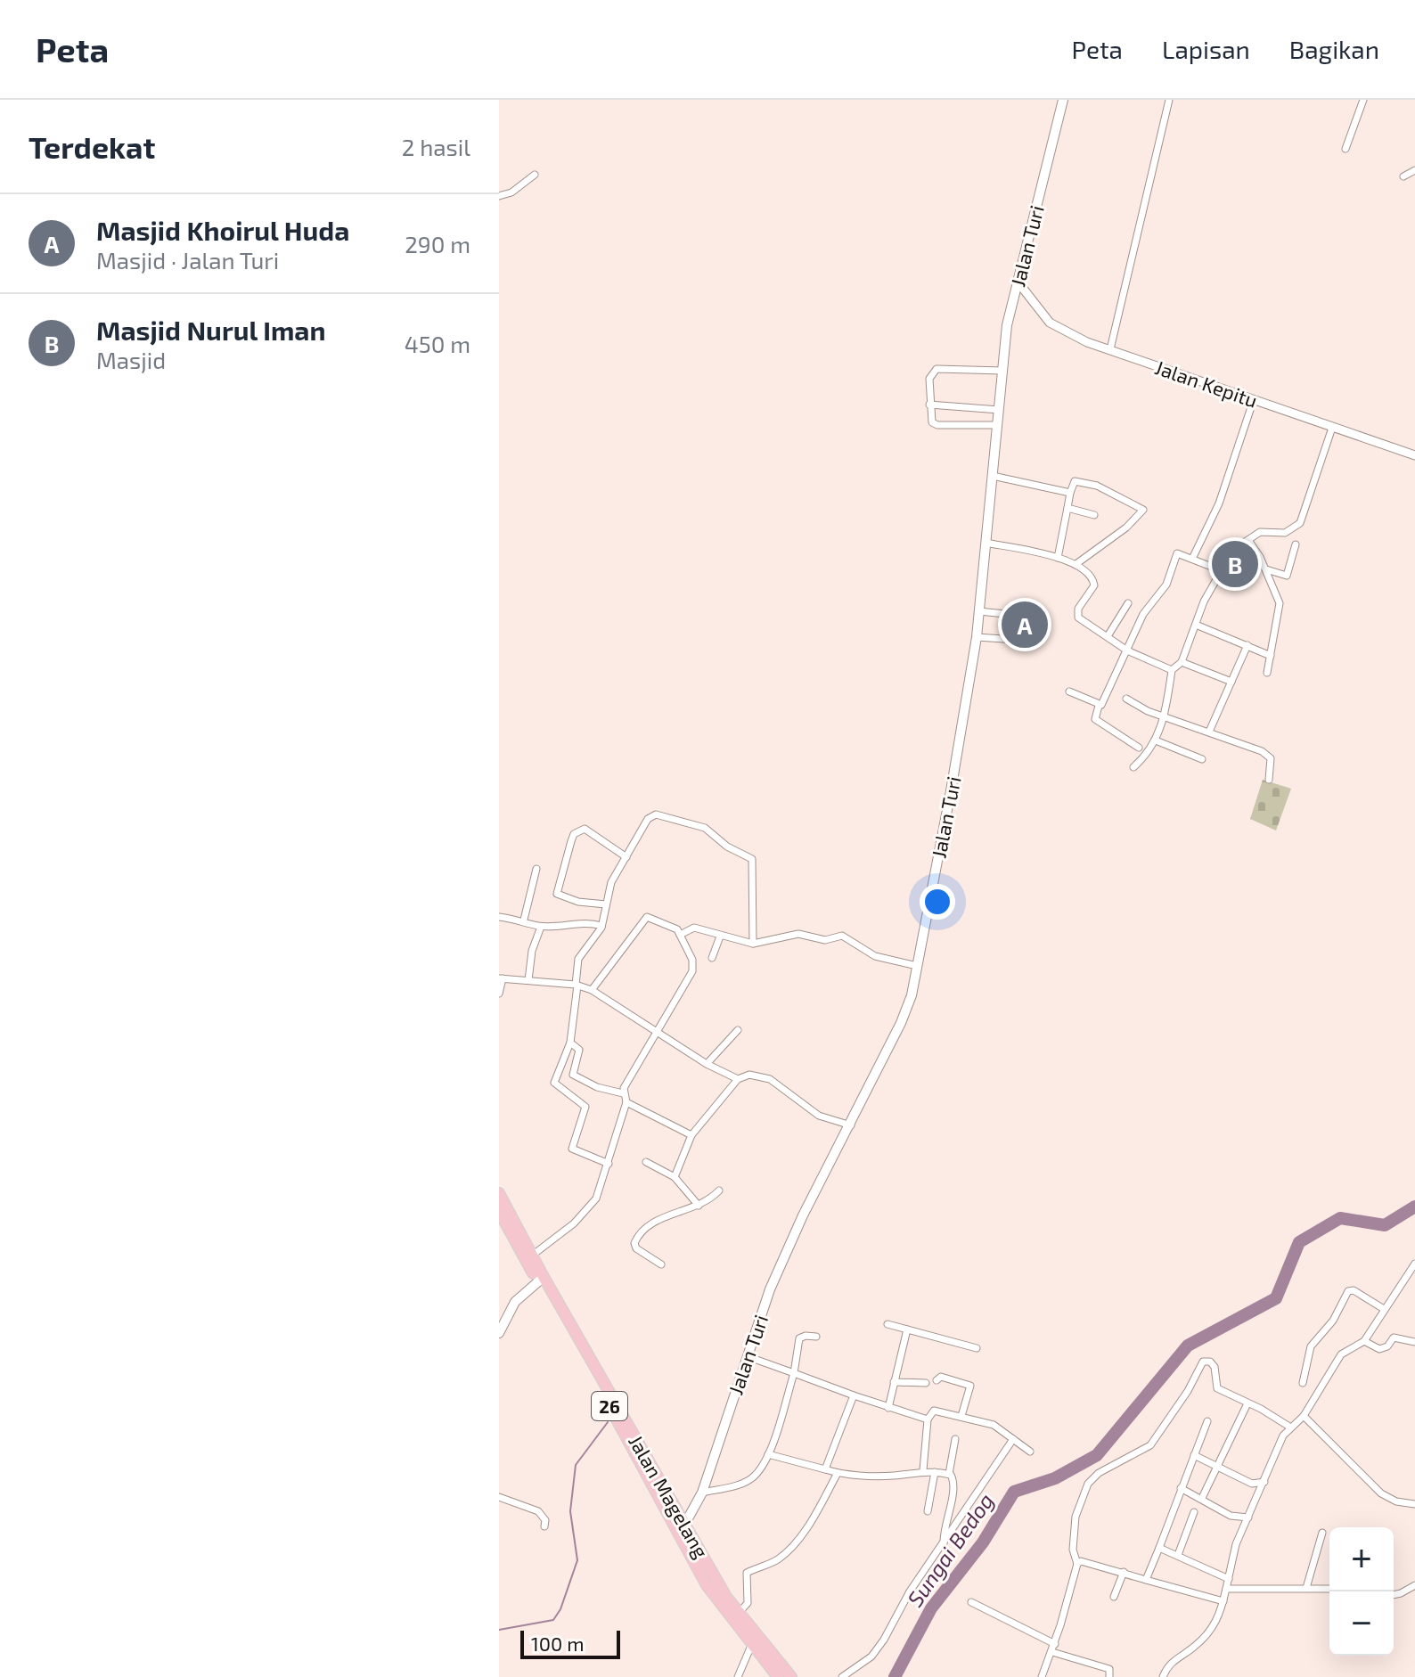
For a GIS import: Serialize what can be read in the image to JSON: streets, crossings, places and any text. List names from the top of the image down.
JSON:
{
  "streets": {
    "highway": ["26", "Jalan Magelang"],
    "main road": ["Jalan Turi"],
    "street": ["Jalan Kepitu"]
  },
  "crossings": [
    ["Jalan Turi", "Jalan Kepitu"],
    ["Jalan Turi", "Jalan Magelang"]
  ],
  "water": ["Sungai Bedog"],
  "scale_bar": "100 m",
  "page": {
    "header": "Peta",
    "nav": ["Peta", "Lapisan", "Bagikan"],
    "heading": ["Terdekat", "2 hasil"],
    "list": [
      {
        "mark": "A",
        "name": "Masjid Khoirul Huda",
        "note": "Masjid · Jalan Turi",
        "value": "290 m"
      },
      {
        "mark": "B",
        "name": "Masjid Nurul Iman",
        "note": "Masjid",
        "value": "450 m"
      }
    ],
    "pins": ["B", "A"],
    "map_buttons": ["+", "−"],
    "scale": "100 m"
  }
}
